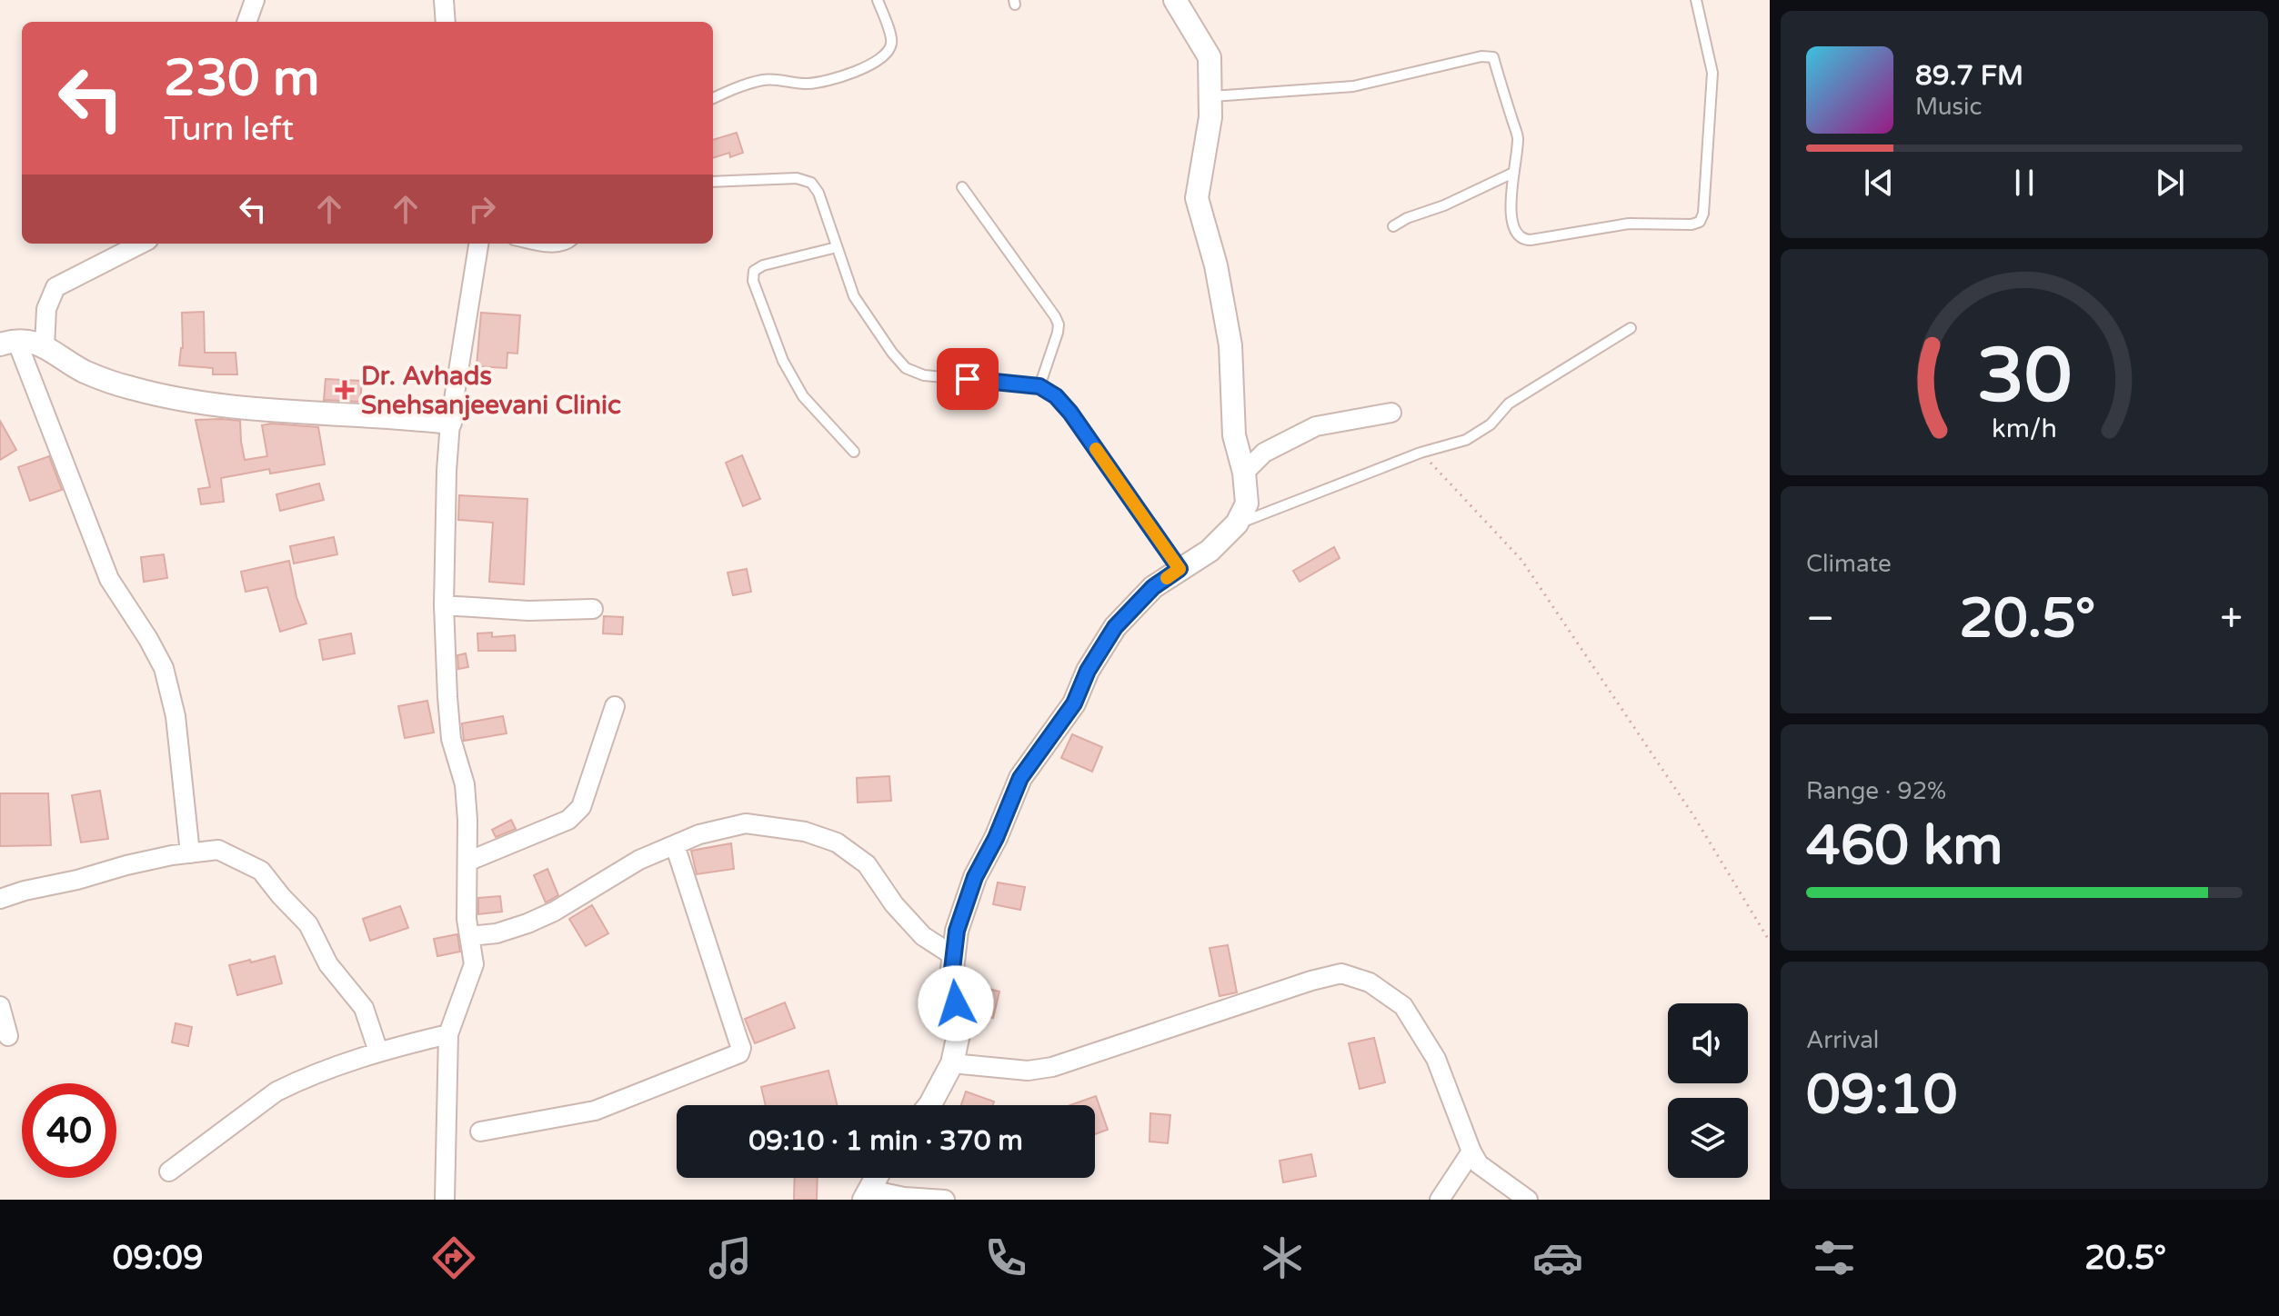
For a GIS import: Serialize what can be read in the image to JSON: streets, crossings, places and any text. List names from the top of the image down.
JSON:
{
  "places": {
    "health": ["Dr. Avhads Snehsanjeevani Clinic"]
  },
  "page": {
    "turn": ["230 m", "Turn left"],
    "song": ["89.7 FM", "Music"],
    "tile": [
      "Climate",
      ["Range · 92%", "460 km"],
      ["Arrival", "09:10"]
    ],
    "heat": ["−", "20.5°", "+"],
    "limit": "40",
    "trip": "09:10 · 1 min · 370 m",
    "tabs": ["09:09", "20.5°"],
    "gauge": ["30", "km/h"]
  }
}
